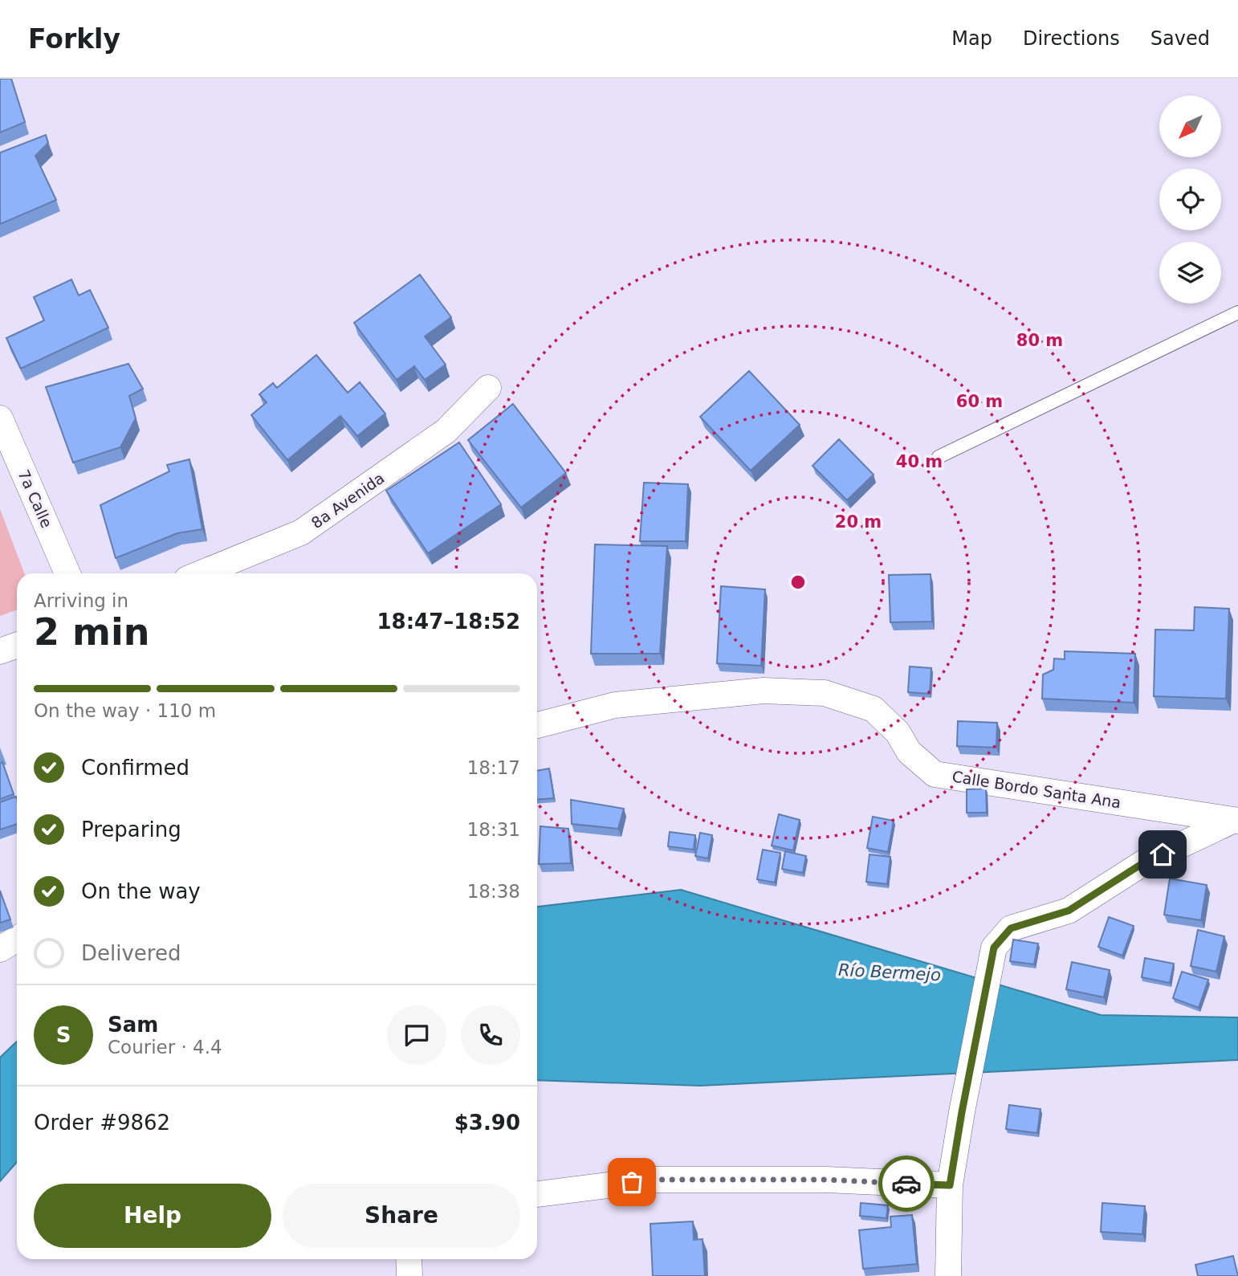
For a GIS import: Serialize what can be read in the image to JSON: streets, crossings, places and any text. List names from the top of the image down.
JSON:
{
  "streets": {
    "street": ["7a Calle", "8a Avenida", "Calle Bordo Santa Ana"]
  },
  "water": ["Río Bermejo"],
  "north": "bottom left",
  "page": {
    "header": "Forkly",
    "nav": ["Map", "Directions", "Saved"],
    "heading": ["2 min", "Arriving in", "18:47–18:52"],
    "panel": [
      "Sam",
      "Courier · 4.4",
      "Order #9862",
      "$3.90"
    ],
    "bar": "On the way · 110 m",
    "list": [
      ["Confirmed", "18:17"],
      ["Preparing", "18:31"],
      ["On the way", "18:38"],
      "Delivered"
    ],
    "round": "S",
    "buttons": ["Help", "Share"]
  },
  "rings": [
    "80 m",
    "60 m",
    "40 m",
    "20 m"
  ]
}
